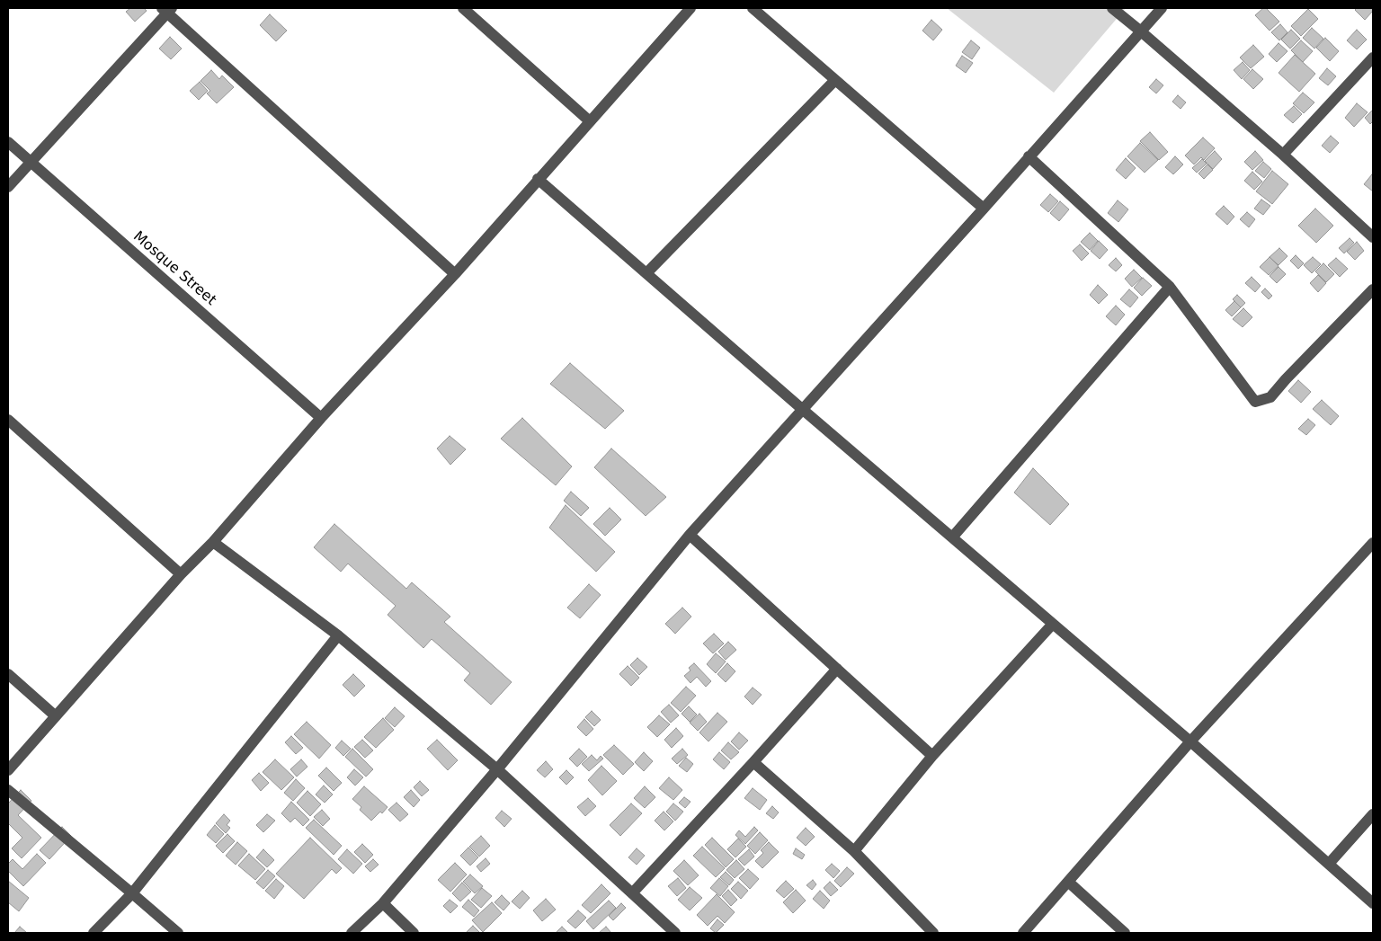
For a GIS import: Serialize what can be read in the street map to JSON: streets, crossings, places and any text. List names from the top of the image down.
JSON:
{
  "streets": {
    "street": ["Mosque Street"]
  }
}
